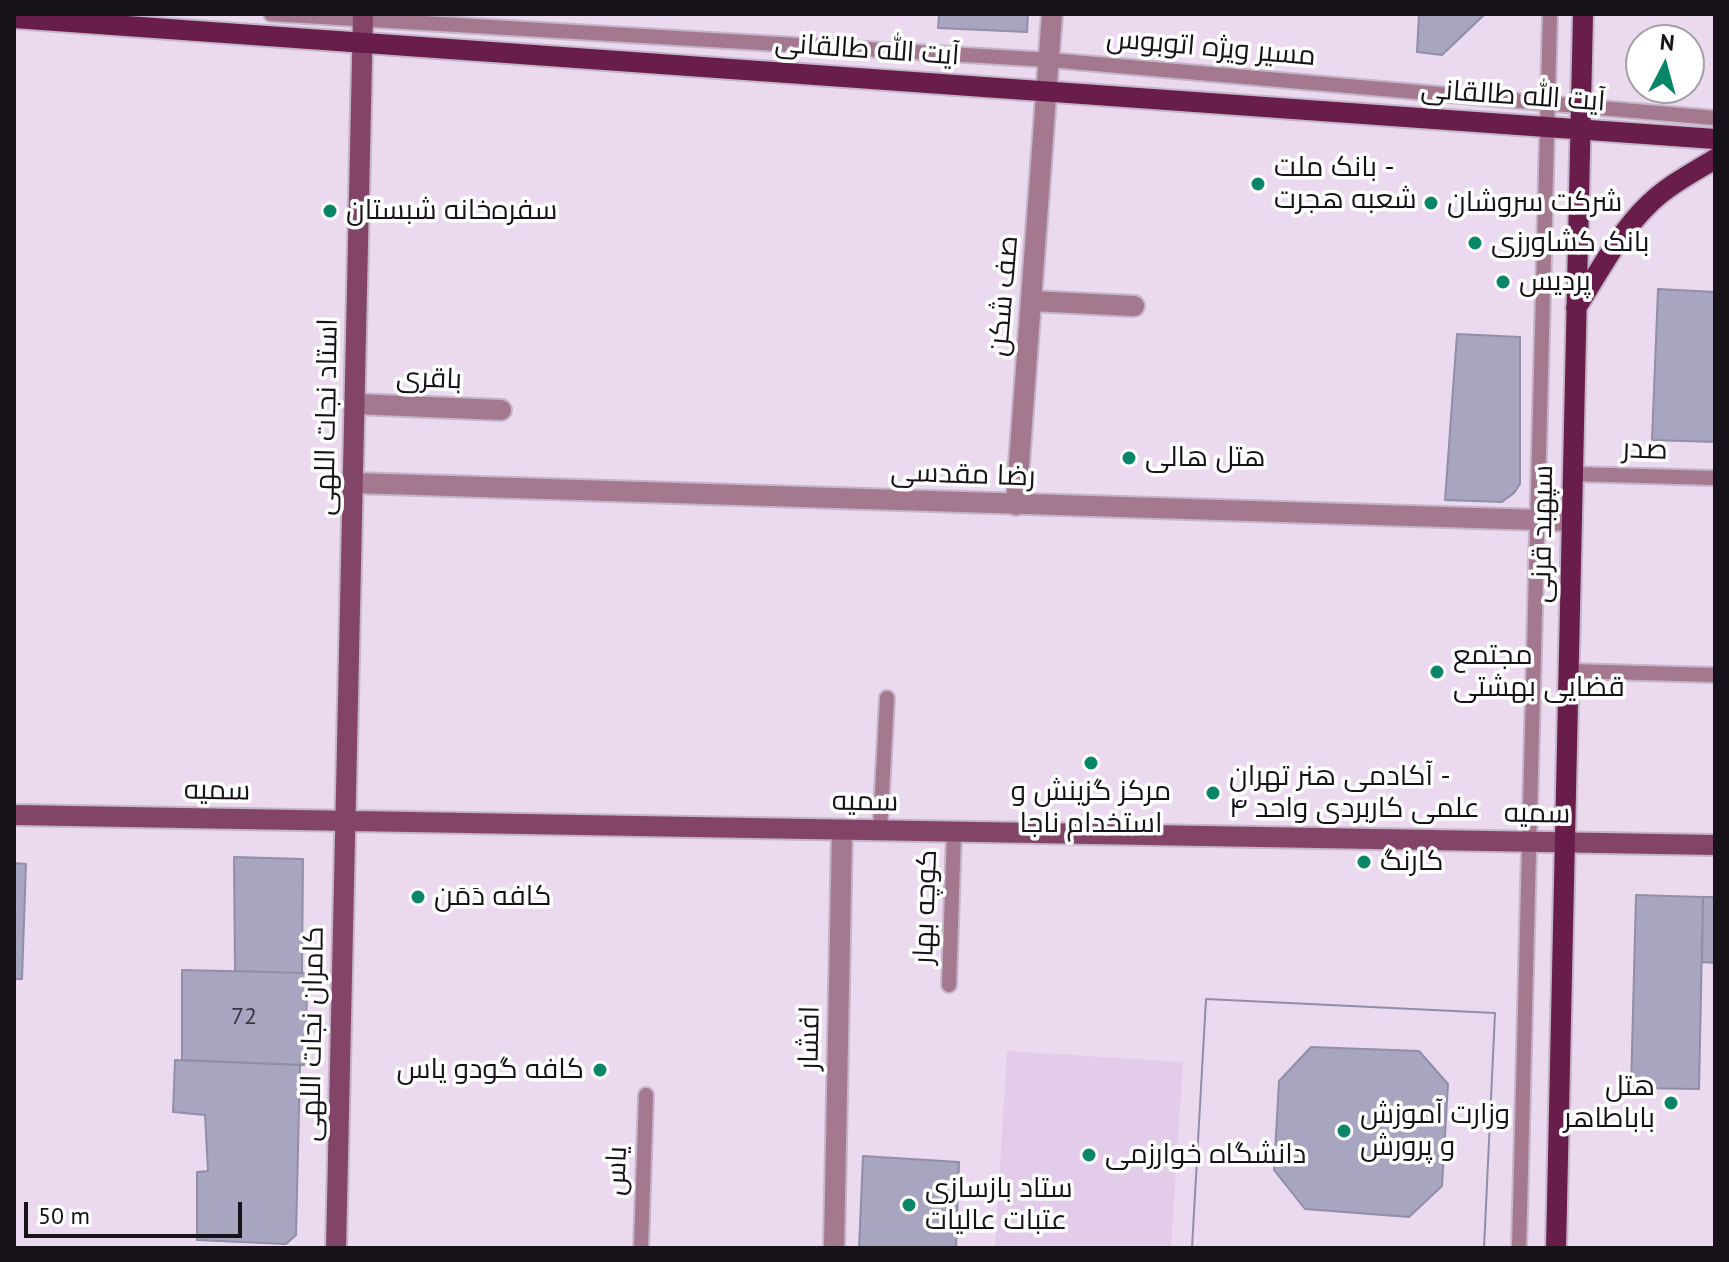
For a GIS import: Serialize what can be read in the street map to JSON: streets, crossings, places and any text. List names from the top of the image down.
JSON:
{
  "streets": {
    "main road": [
      "آیت الله طالقانی",
      "استاد نجات اللهی",
      "سپهبد قرنی",
      "سمیه",
      "کامران نجات اللهی"
    ],
    "street": [
      "صف شکن",
      "باقری",
      "رضا مقدسی",
      "افشار"
    ],
    "lane": [
      "مسیر ویژه اتوبوس",
      "صدر",
      "کوچه بهار",
      "یاس"
    ]
  },
  "crossings": [
    ["مسیر ویژه اتوبوس", "آیت الله طالقانی"],
    ["مسیر ویژه اتوبوس", "صف شکن"],
    ["مسیر ویژه اتوبوس", "استاد نجات اللهی"],
    ["آیت الله طالقانی", "صف شکن"],
    ["آیت الله طالقانی", "استاد نجات اللهی"],
    ["آیت الله طالقانی", "سپهبد قرنی"],
    ["صف شکن", "رضا مقدسی"],
    ["باقری", "استاد نجات اللهی"],
    ["استاد نجات اللهی", "رضا مقدسی"],
    ["استاد نجات اللهی", "سمیه"],
    ["استاد نجات اللهی", "کامران نجات اللهی"],
    ["صدر", "سپهبد قرنی"],
    ["رضا مقدسی", "سپهبد قرنی"],
    ["سپهبد قرنی", "سمیه"],
    ["سمیه", "کوچه بهار"],
    ["سمیه", "کامران نجات اللهی"],
    ["سمیه", "افشار"]
  ],
  "places": [
    "بانک ملت - شعبه هجرت",
    "شرکت سروشان",
    "سفره‌خانه شبستان",
    "بانک کشاورزی",
    "پردیس",
    "هتل هالی",
    "مجتمع قضایی بهشتی",
    "مرکز گزینش و استخدام ناجا",
    "آکادمی هنر تهران - علمی کاربردی واحد ۴",
    "کارنگ",
    "کافه دَمَن",
    "کافه گودو یاس",
    "هتل باباطاهر",
    "وزارت آموزش و پرورش",
    "دانشگاه خوارزمی",
    "ستاد بازسازی عتبات عالیات"
  ],
  "house_numbers": ["72"],
  "scale_bar": "50 m",
  "north": "top"
}
